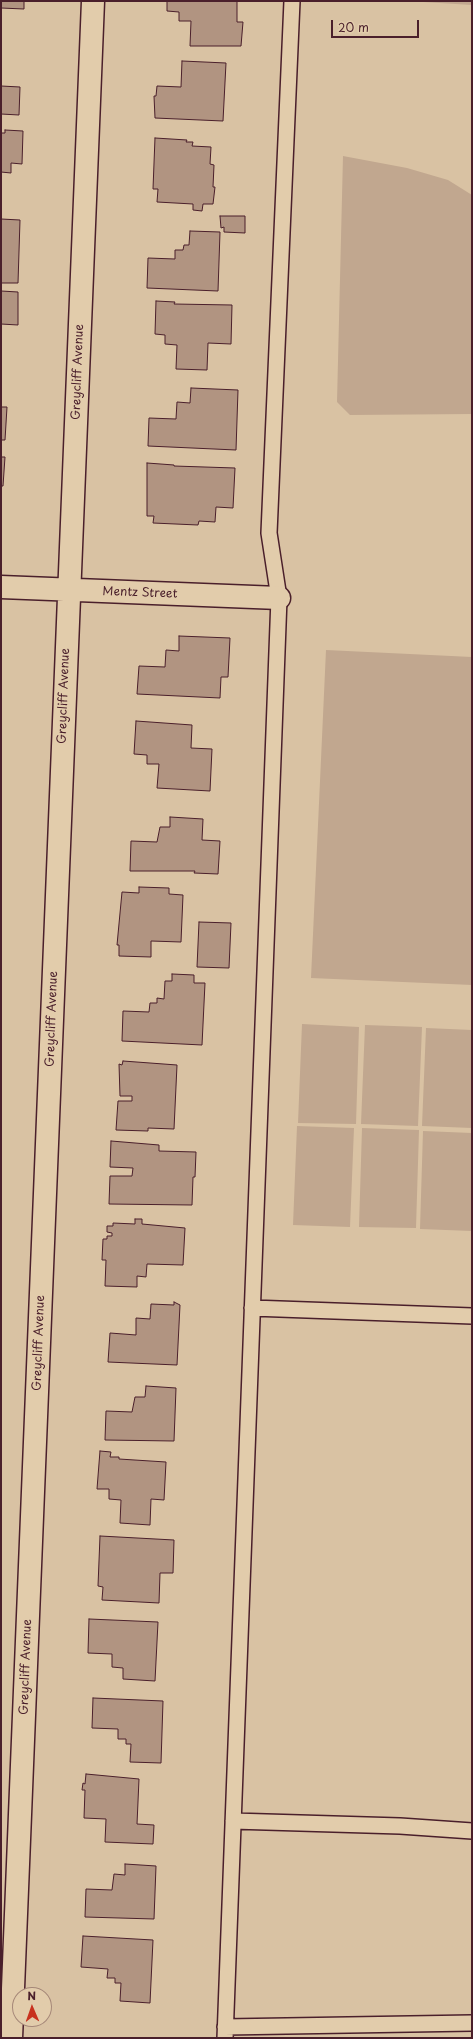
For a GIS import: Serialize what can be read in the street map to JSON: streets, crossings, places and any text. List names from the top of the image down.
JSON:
{
  "streets": {
    "street": ["Greycliff Avenue", "Mentz Street"]
  },
  "crossings": [
    ["Greycliff Avenue", "Mentz Street"]
  ],
  "scale_bar": "20 m",
  "north": "top"
}
